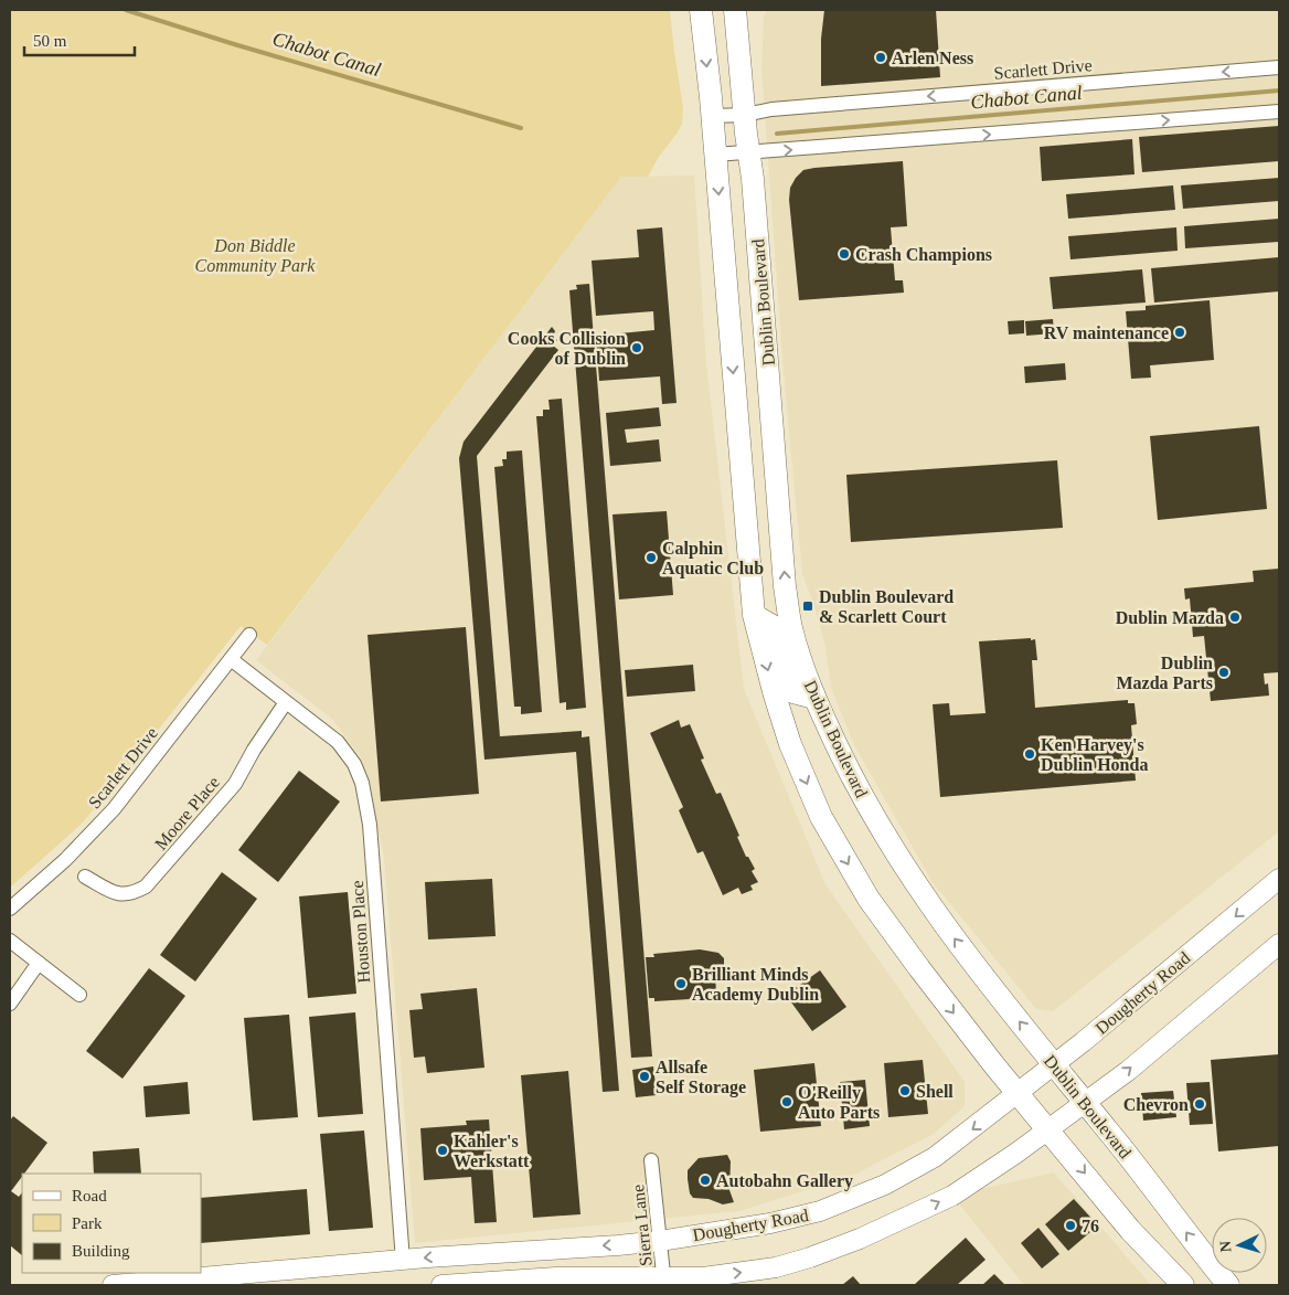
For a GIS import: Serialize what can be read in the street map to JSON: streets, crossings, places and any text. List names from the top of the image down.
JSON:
{
  "streets": {
    "main road": ["Dublin Boulevard", "Dougherty Road"],
    "street": [
      "Scarlett Drive",
      "Moore Place",
      "Houston Place",
      "Sierra Lane"
    ]
  },
  "crossings": [
    ["Scarlett Drive", "Dublin Boulevard"],
    ["Scarlett Drive", "Houston Place"],
    ["Dublin Boulevard", "Dougherty Road"],
    ["Moore Place", "Houston Place"],
    ["Houston Place", "Dougherty Road"],
    ["Dougherty Road", "Sierra Lane"]
  ],
  "water": ["Chabot Canal"],
  "parks": ["Don Biddle Community Park"],
  "places": {
    "other": [
      "Arlen Ness",
      "Crash Champions",
      "RV maintenance",
      "Cooks Collision of Dublin",
      "Calphin Aquatic Club",
      "Dublin Mazda",
      "Dublin Mazda Parts",
      "Ken Harvey's Dublin Honda",
      "Brilliant Minds Academy Dublin",
      "Allsafe Self Storage",
      "Shell",
      "O'Reilly Auto Parts",
      "Chevron",
      "Kahler's Werkstatt",
      "Autobahn Gallery",
      "76"
    ],
    "transit": ["Dublin Boulevard & Scarlett Court"]
  },
  "legend": ["Road", "Park", "Building"],
  "scale_bar": "50 m",
  "north": "left"
}
